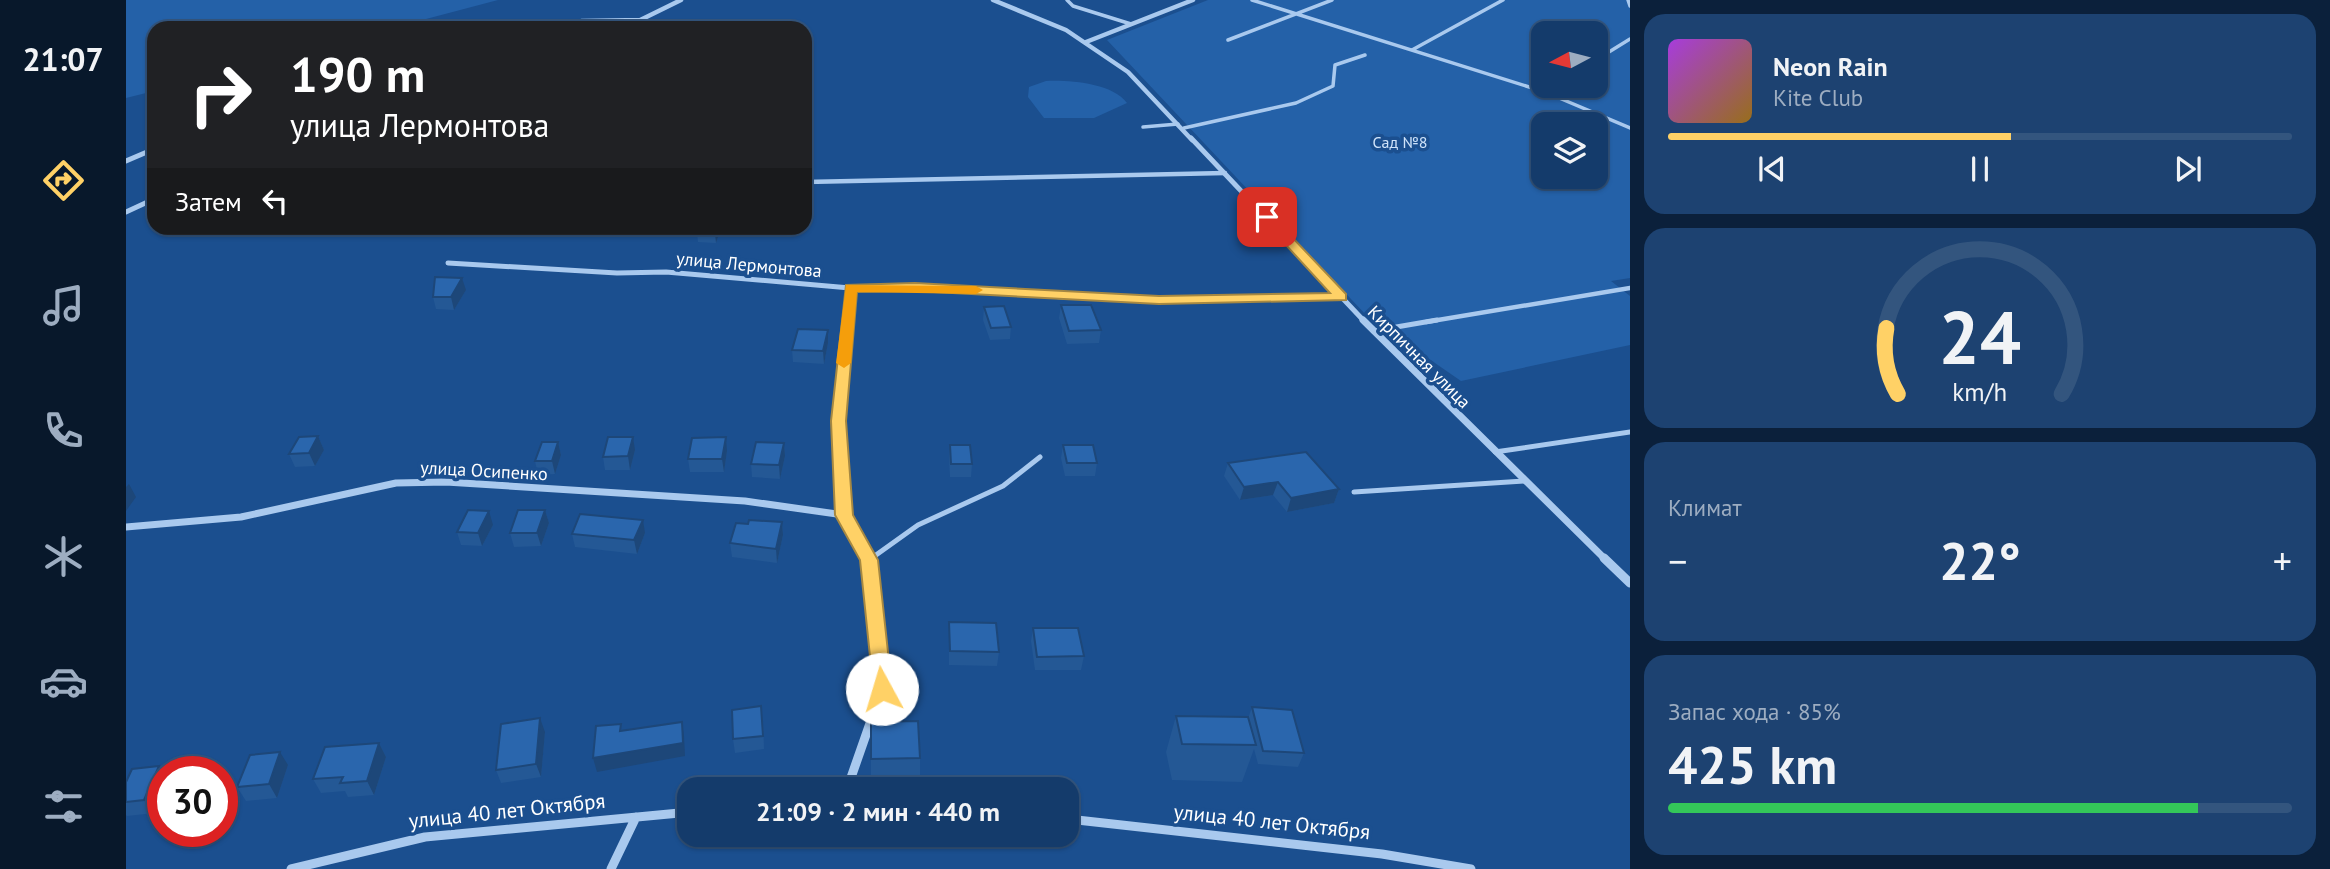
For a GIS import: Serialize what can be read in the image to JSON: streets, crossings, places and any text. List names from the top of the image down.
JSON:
{
  "streets": {
    "street": [
      "улица Лермонтова",
      "Кирпичная улица",
      "улица Осипенко",
      "улица 40 лет Октября"
    ]
  },
  "crossings": [
    ["улица Лермонтова", "Кирпичная улица"]
  ],
  "parks": ["Сад №8"],
  "north": "left",
  "page": {
    "tabs": "21:07",
    "turn": ["190 m", "улица Лермонтова"],
    "song": ["Neon Rain", "Kite Club"],
    "then": "Затем",
    "tile": [
      "Климат",
      ["Запас хода · 85%", "425 km"]
    ],
    "heat": ["−", "22°", "+"],
    "limit": "30",
    "trip": "21:09 · 2 мин · 440 m",
    "gauge": ["24", "km/h"]
  }
}
